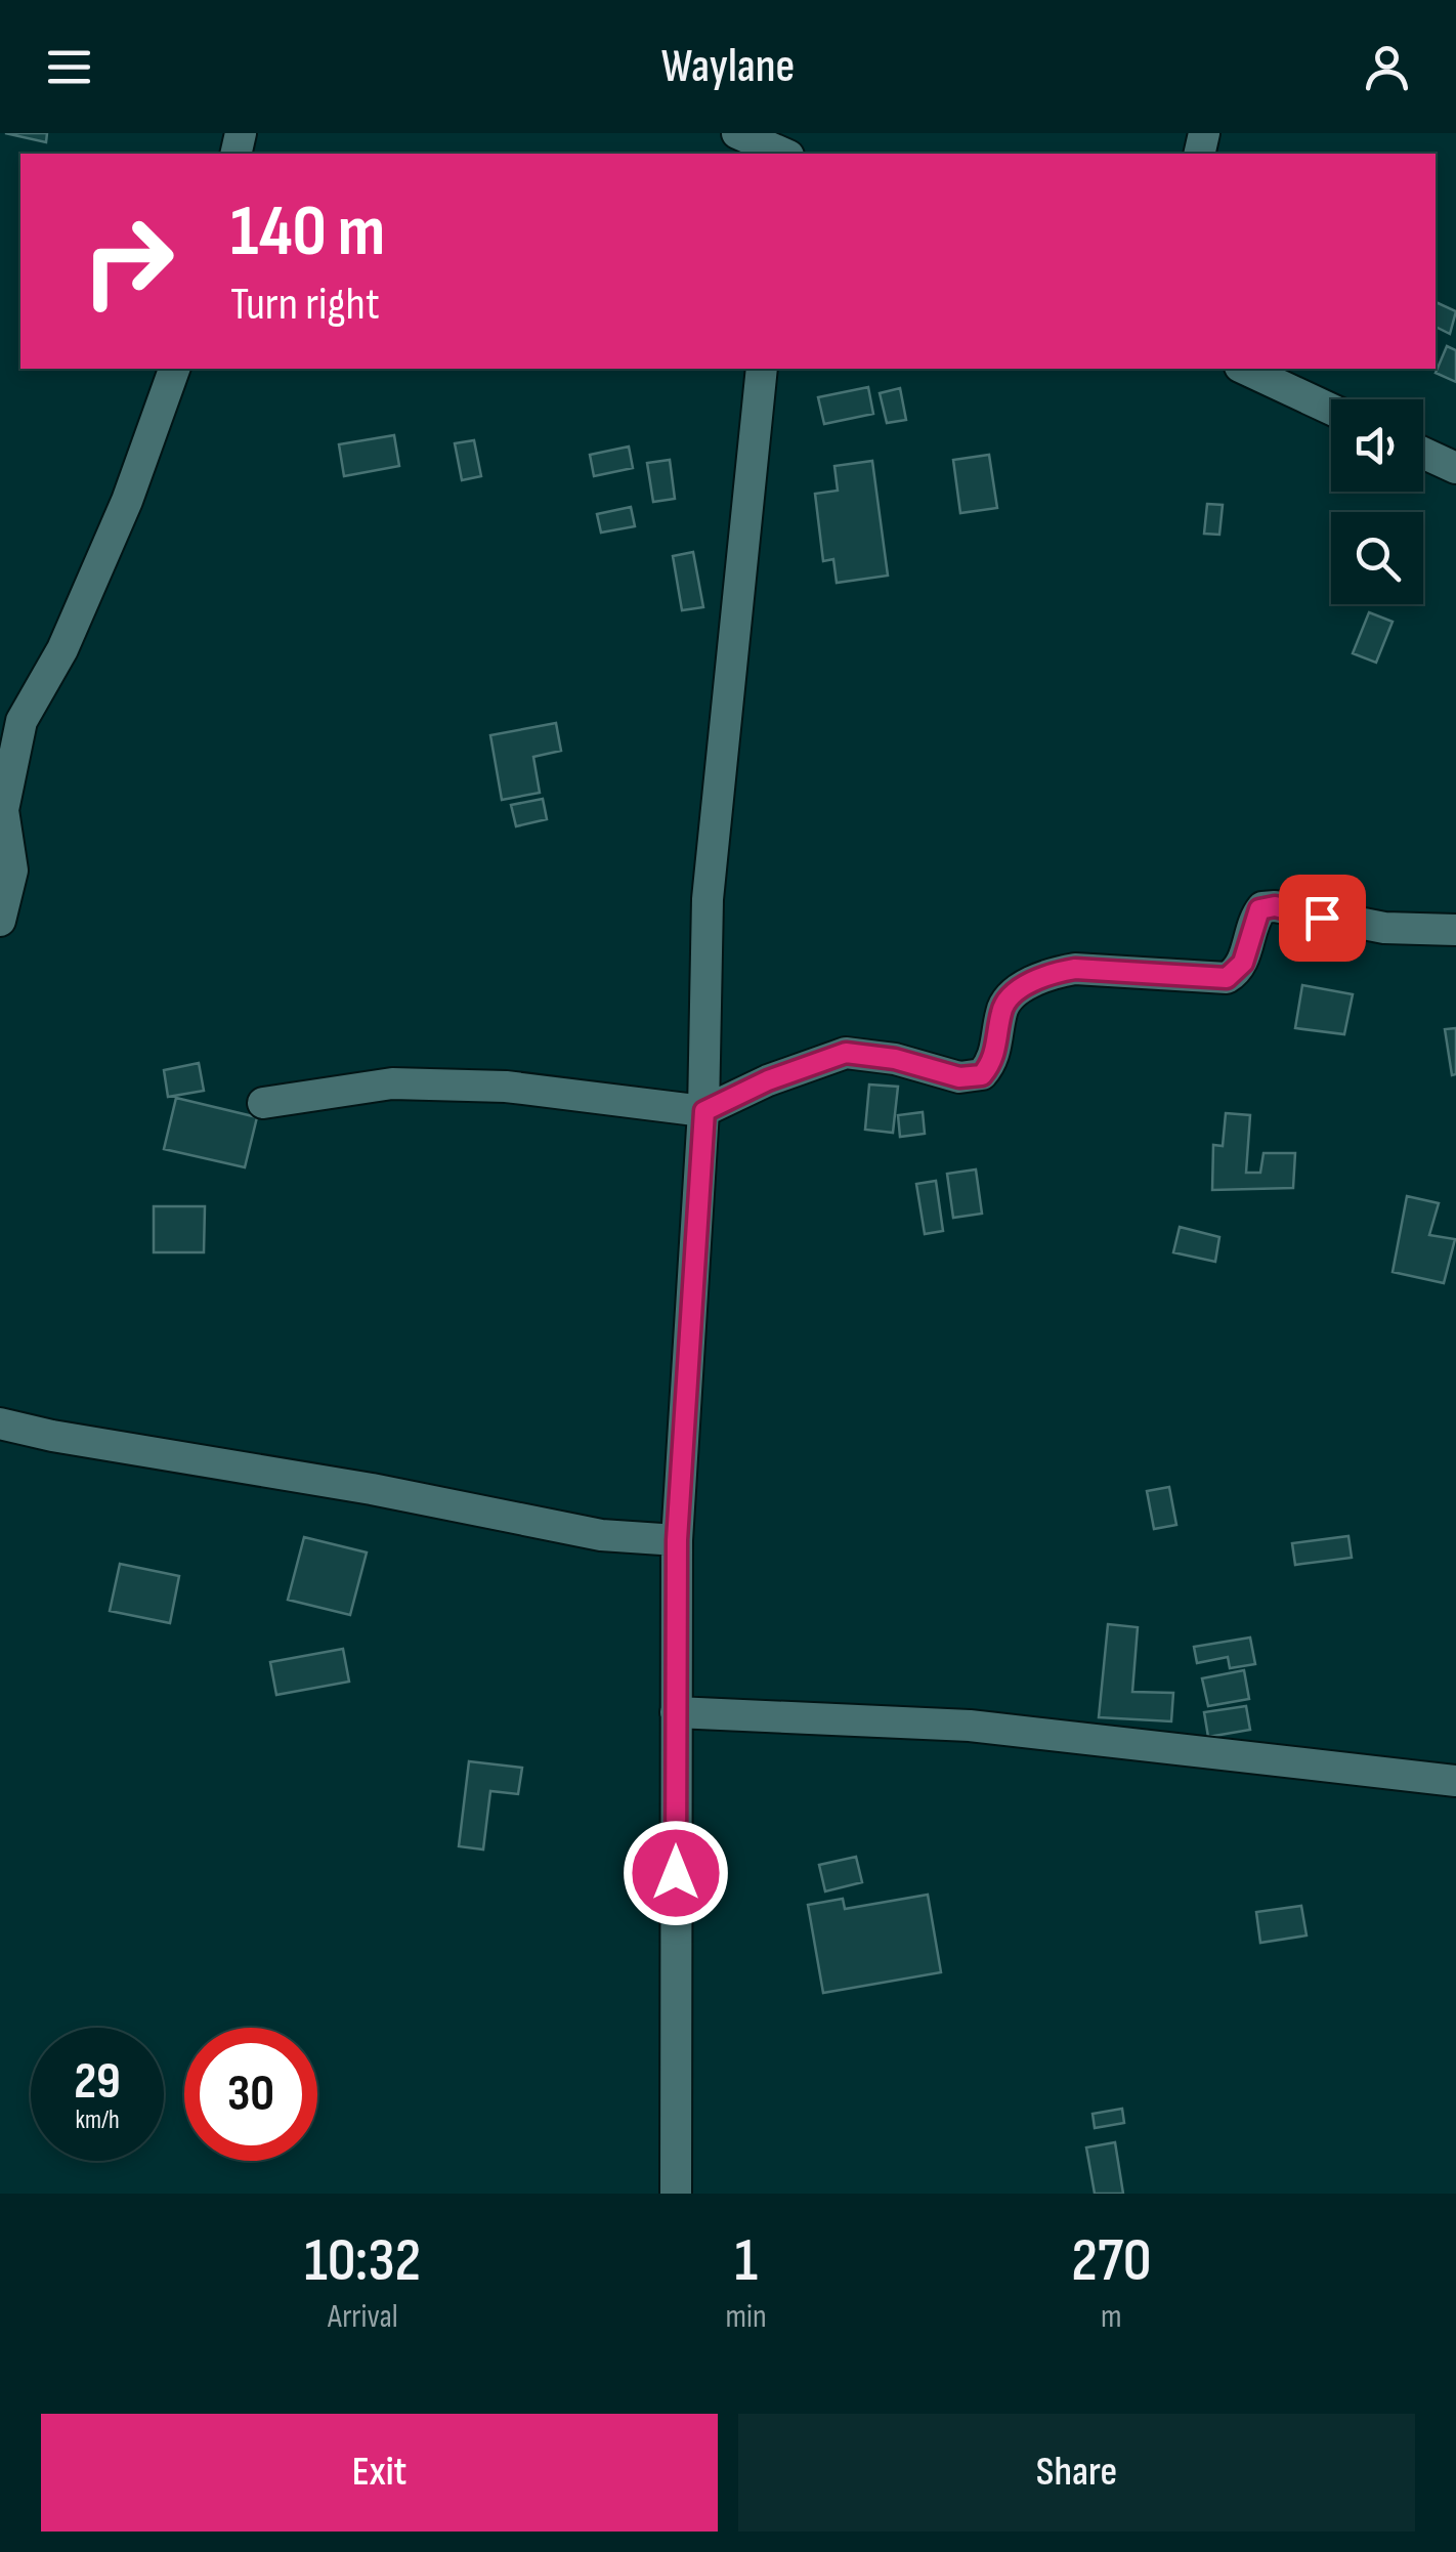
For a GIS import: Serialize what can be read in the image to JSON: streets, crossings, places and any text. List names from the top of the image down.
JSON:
{
  "page": {
    "header": "Waylane",
    "turn": ["140 m", "Turn right"],
    "speed": "29 km/h",
    "limit": "30",
    "eta": [
      "10:32",
      "Arrival",
      "1",
      "min",
      "270",
      "m"
    ],
    "buttons": ["Exit", "Share"]
  }
}
